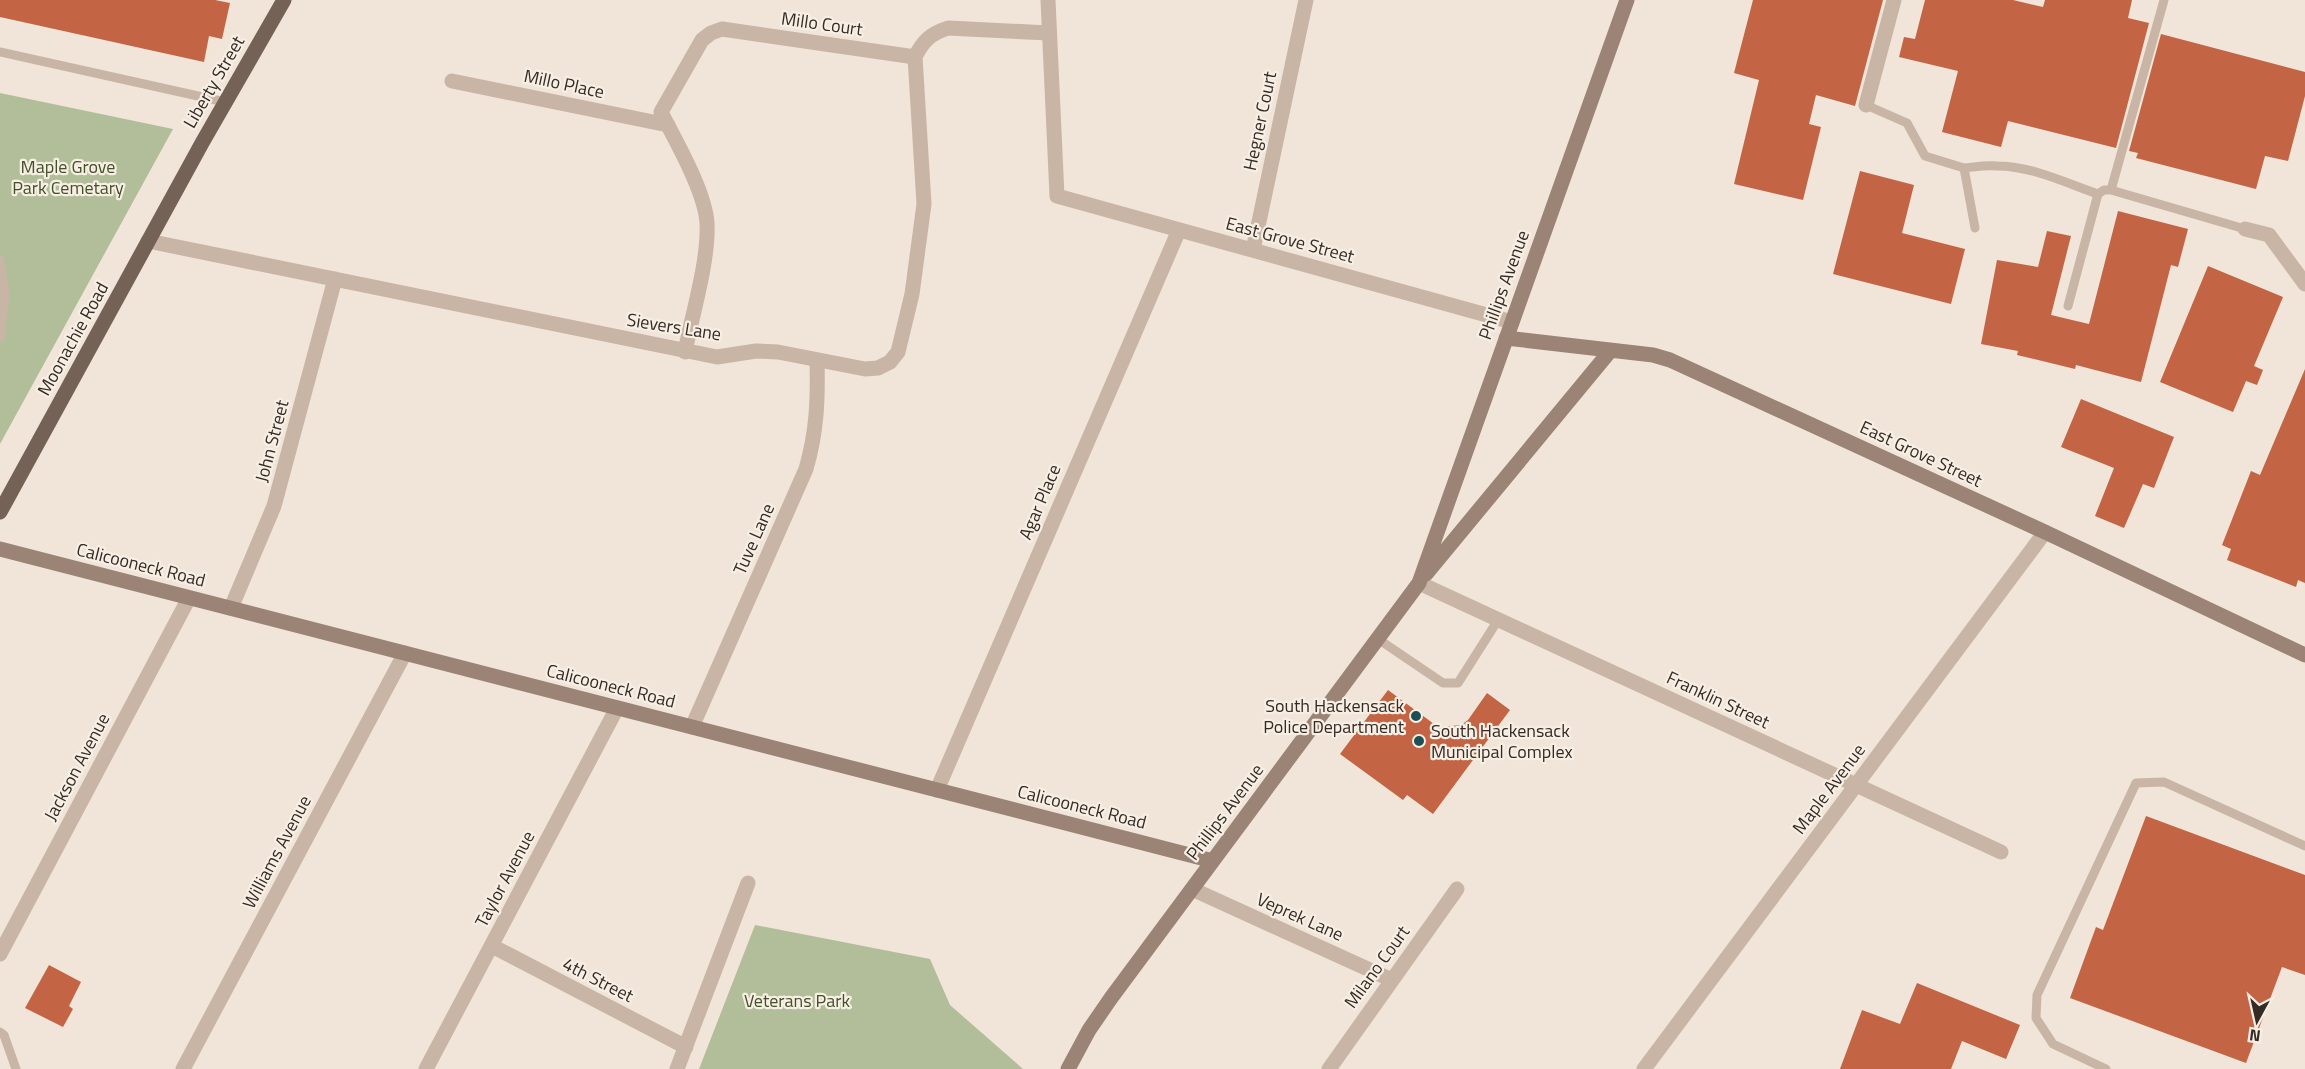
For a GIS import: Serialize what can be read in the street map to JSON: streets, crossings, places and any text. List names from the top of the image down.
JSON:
{
  "streets": {
    "main road": ["Liberty Street", "Moonachie Road"],
    "street": [
      "Millo Court",
      "Millo Place",
      "Hegner Court",
      "East Grove Street",
      "Phillips Avenue",
      "Sievers Lane",
      "John Street",
      "Agar Place",
      "Tuve Lane",
      "Calicooneck Road",
      "Franklin Street",
      "Jackson Avenue",
      "Maple Avenue",
      "Williams Avenue",
      "Taylor Avenue",
      "Veprek Lane",
      "Milano Court",
      "4th Street"
    ]
  },
  "crossings": [
    ["Millo Court", "Millo Place"],
    ["Millo Court", "Sievers Lane"],
    ["Liberty Street", "Moonachie Road"],
    ["Hegner Court", "East Grove Street"],
    ["East Grove Street", "Phillips Avenue"],
    ["East Grove Street", "Agar Place"],
    ["East Grove Street", "Maple Avenue"],
    ["Phillips Avenue", "Calicooneck Road"],
    ["Phillips Avenue", "Franklin Street"],
    ["Phillips Avenue", "Veprek Lane"],
    ["Sievers Lane", "Moonachie Road"],
    ["Sievers Lane", "John Street"],
    ["Sievers Lane", "Tuve Lane"],
    ["John Street", "Calicooneck Road"],
    ["Agar Place", "Calicooneck Road"],
    ["Tuve Lane", "Calicooneck Road"],
    ["Calicooneck Road", "Jackson Avenue"],
    ["Calicooneck Road", "Williams Avenue"],
    ["Calicooneck Road", "Taylor Avenue"],
    ["Franklin Street", "Maple Avenue"],
    ["Taylor Avenue", "4th Street"],
    ["Veprek Lane", "Milano Court"]
  ],
  "parks": ["Maple Grove Park Cemetary", "Veterans Park"],
  "places": ["South Hackensack Police Department", "South Hackensack Municipal Complex"],
  "north": "bottom"
}
